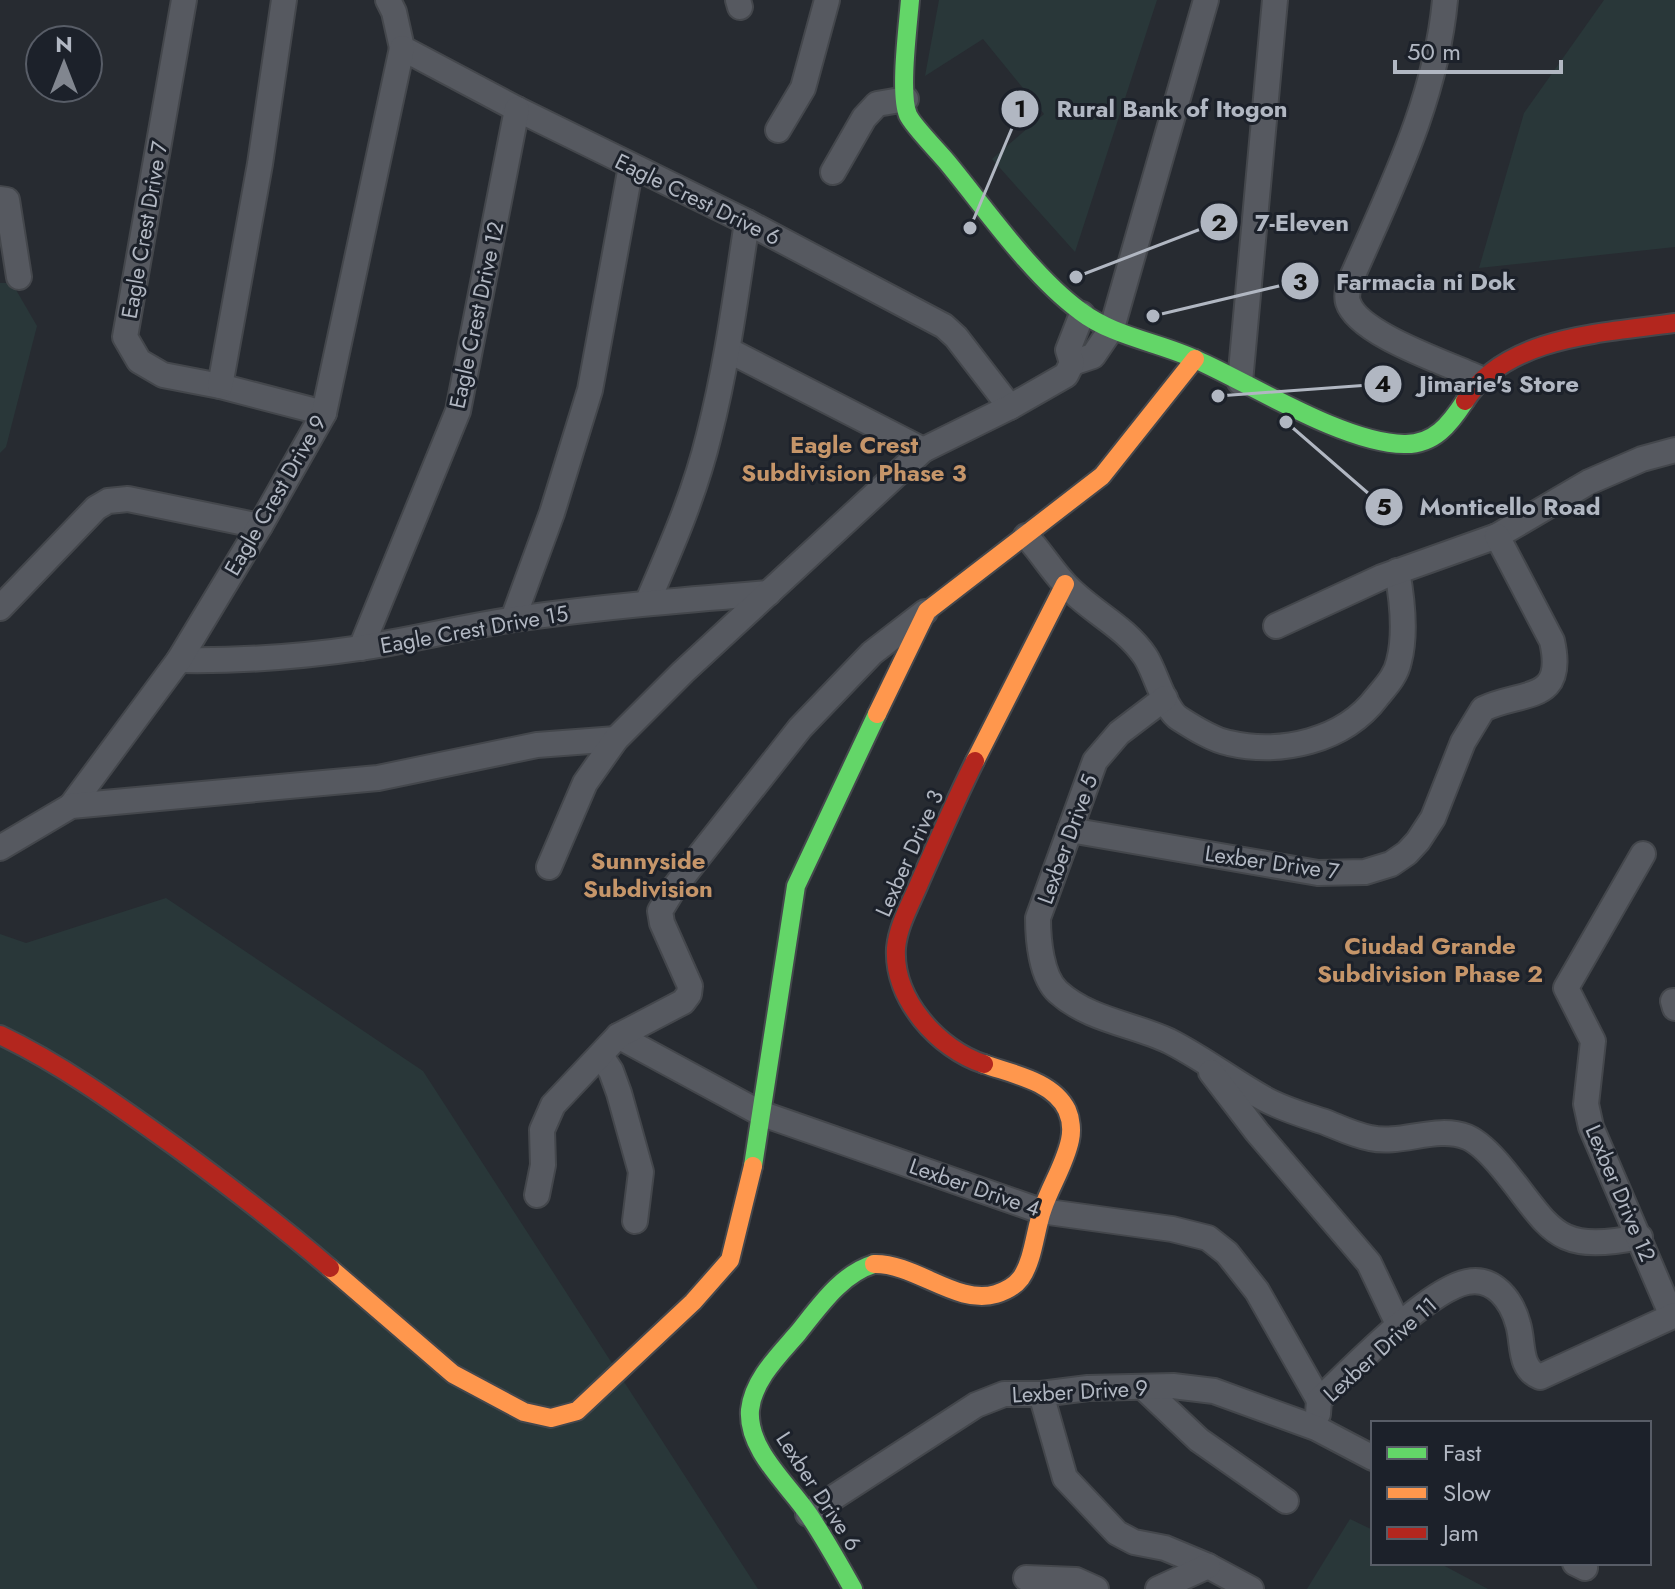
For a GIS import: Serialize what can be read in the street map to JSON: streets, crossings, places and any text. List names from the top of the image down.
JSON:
{
  "streets": {
    "main road": ["Lexber Drive 3", "Lexber Drive 6"],
    "street": [
      "Eagle Crest Drive 6",
      "Eagle Crest Drive 7",
      "Eagle Crest Drive 12",
      "Eagle Crest Drive 9",
      "Eagle Crest Drive 15",
      "Lexber Drive 5",
      "Lexber Drive 7",
      "Lexber Drive 4",
      "Lexber Drive 12",
      "Lexber Drive 11",
      "Lexber Drive 9"
    ]
  },
  "crossings": [
    ["Eagle Crest Drive 6", "Eagle Crest Drive 12"],
    ["Eagle Crest Drive 6", "Eagle Crest Drive 9"],
    ["Eagle Crest Drive 7", "Eagle Crest Drive 9"],
    ["Eagle Crest Drive 12", "Eagle Crest Drive 15"],
    ["Eagle Crest Drive 9", "Eagle Crest Drive 15"],
    ["Lexber Drive 5", "Lexber Drive 7"],
    ["Lexber Drive 5", "Lexber Drive 12"],
    ["Lexber Drive 5", "Lexber Drive 11"],
    ["Lexber Drive 3", "Lexber Drive 4"],
    ["Lexber Drive 3", "Lexber Drive 6"],
    ["Lexber Drive 4", "Lexber Drive 11"],
    ["Lexber Drive 4", "Lexber Drive 6"],
    ["Lexber Drive 12", "Lexber Drive 11"],
    ["Lexber Drive 11", "Lexber Drive 9"],
    ["Lexber Drive 9", "Lexber Drive 6"]
  ],
  "districts": ["Eagle Crest Subdivision Phase 3", "Sunnyside Subdivision", "Ciudad Grande Subdivision Phase 2"],
  "places": [
    "Rural Bank of Itogon",
    "7-Eleven",
    "Farmacia ni Dok",
    "Jimarie's Store",
    "Monticello Road"
  ],
  "legend": ["Fast", "Slow", "Jam"],
  "scale_bar": "50 m",
  "north": "top"
}
